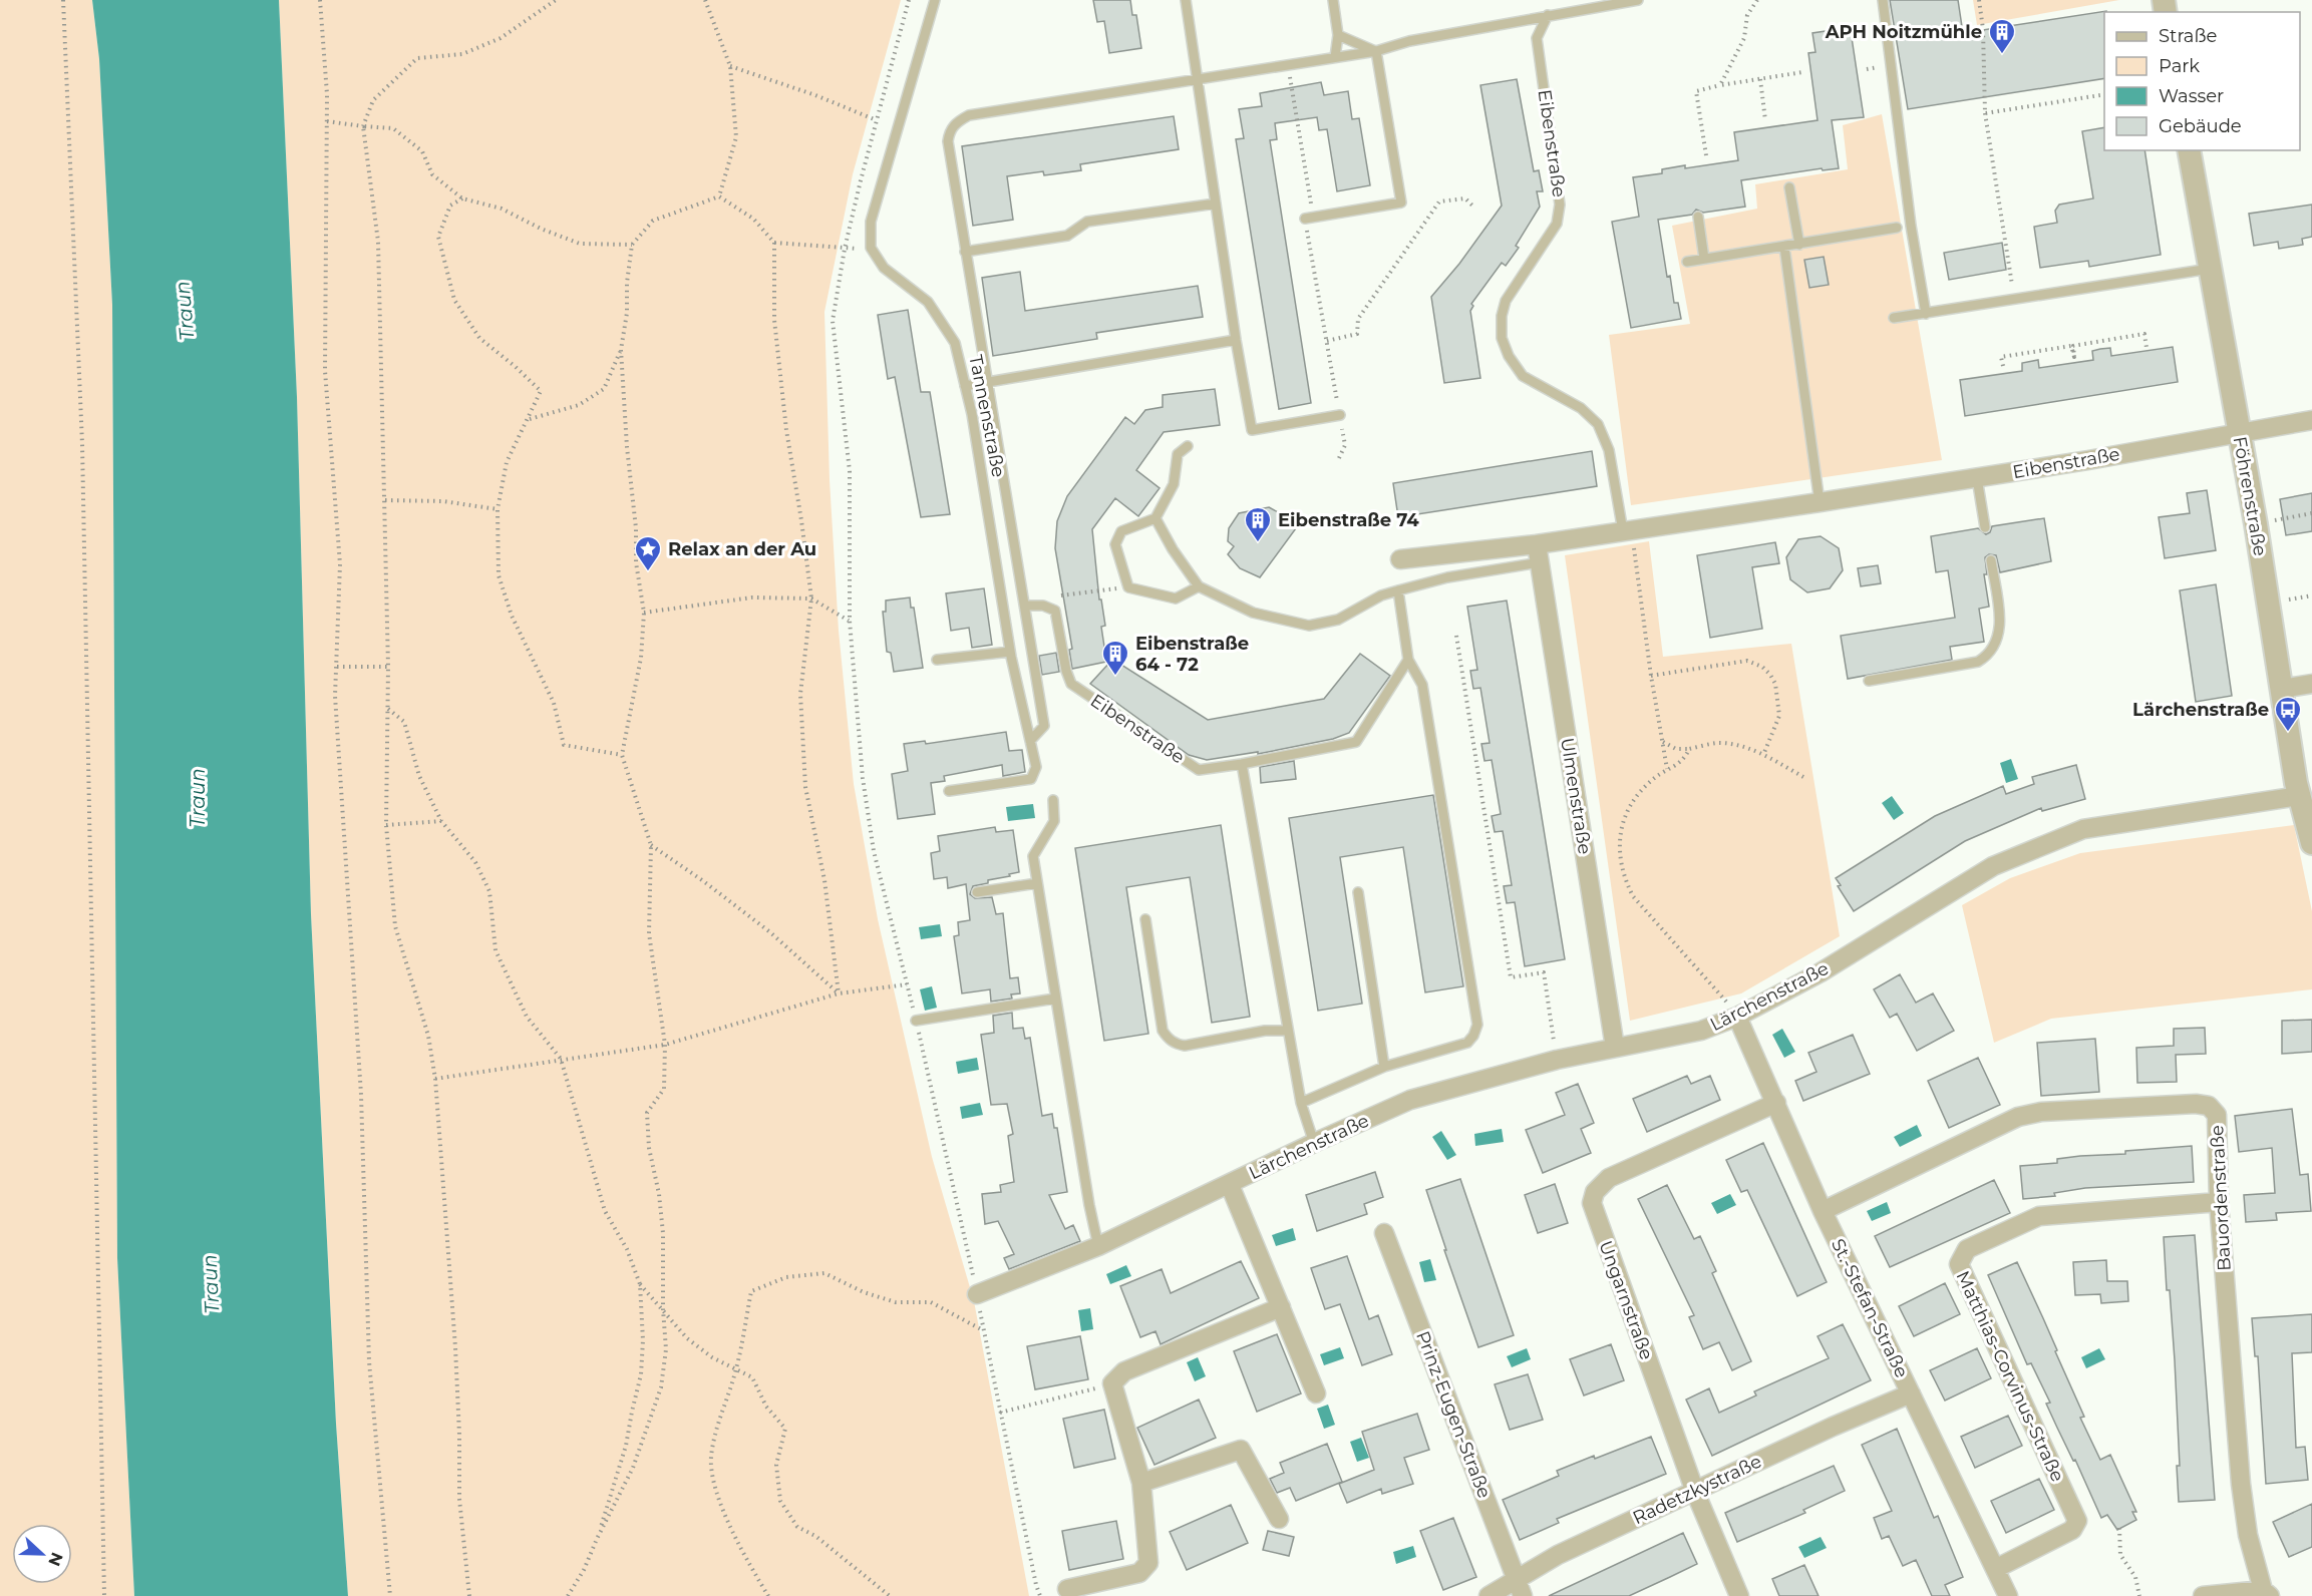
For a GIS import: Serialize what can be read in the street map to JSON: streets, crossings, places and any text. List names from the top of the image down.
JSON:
{
  "streets": {
    "street": [
      "Eibenstraße",
      "Föhrenstraße",
      "Ulmenstraße",
      "Lärchenstraße",
      "Bauordenstraße",
      "Ungarnstraße",
      "St.-Stefan-Straße",
      "Matthias-Corvinus-Straße",
      "Prinz-Eugen-Straße",
      "Radetzkystraße"
    ],
    "lane": ["Tannenstraße"]
  },
  "crossings": [
    ["Eibenstraße", "Föhrenstraße"],
    ["Eibenstraße", "Ulmenstraße"],
    ["Föhrenstraße", "Lärchenstraße"],
    ["Ulmenstraße", "Lärchenstraße"],
    ["Lärchenstraße", "St.-Stefan-Straße"],
    ["Bauordenstraße", "St.-Stefan-Straße"],
    ["Bauordenstraße", "Matthias-Corvinus-Straße"],
    ["Ungarnstraße", "St.-Stefan-Straße"],
    ["Ungarnstraße", "Radetzkystraße"],
    ["St.-Stefan-Straße", "Matthias-Corvinus-Straße"],
    ["St.-Stefan-Straße", "Radetzkystraße"],
    ["Prinz-Eugen-Straße", "Radetzkystraße"]
  ],
  "water": ["Traun"],
  "places": {
    "building": ["APH Noitzmühle", "Eibenstraße 74", "Eibenstraße 64 - 72"],
    "place": ["Relax an der Au"],
    "bus stop": ["Lärchenstraße"]
  },
  "legend": [
    "Straße",
    "Park",
    "Wasser",
    "Gebäude"
  ],
  "north": "right"
}
